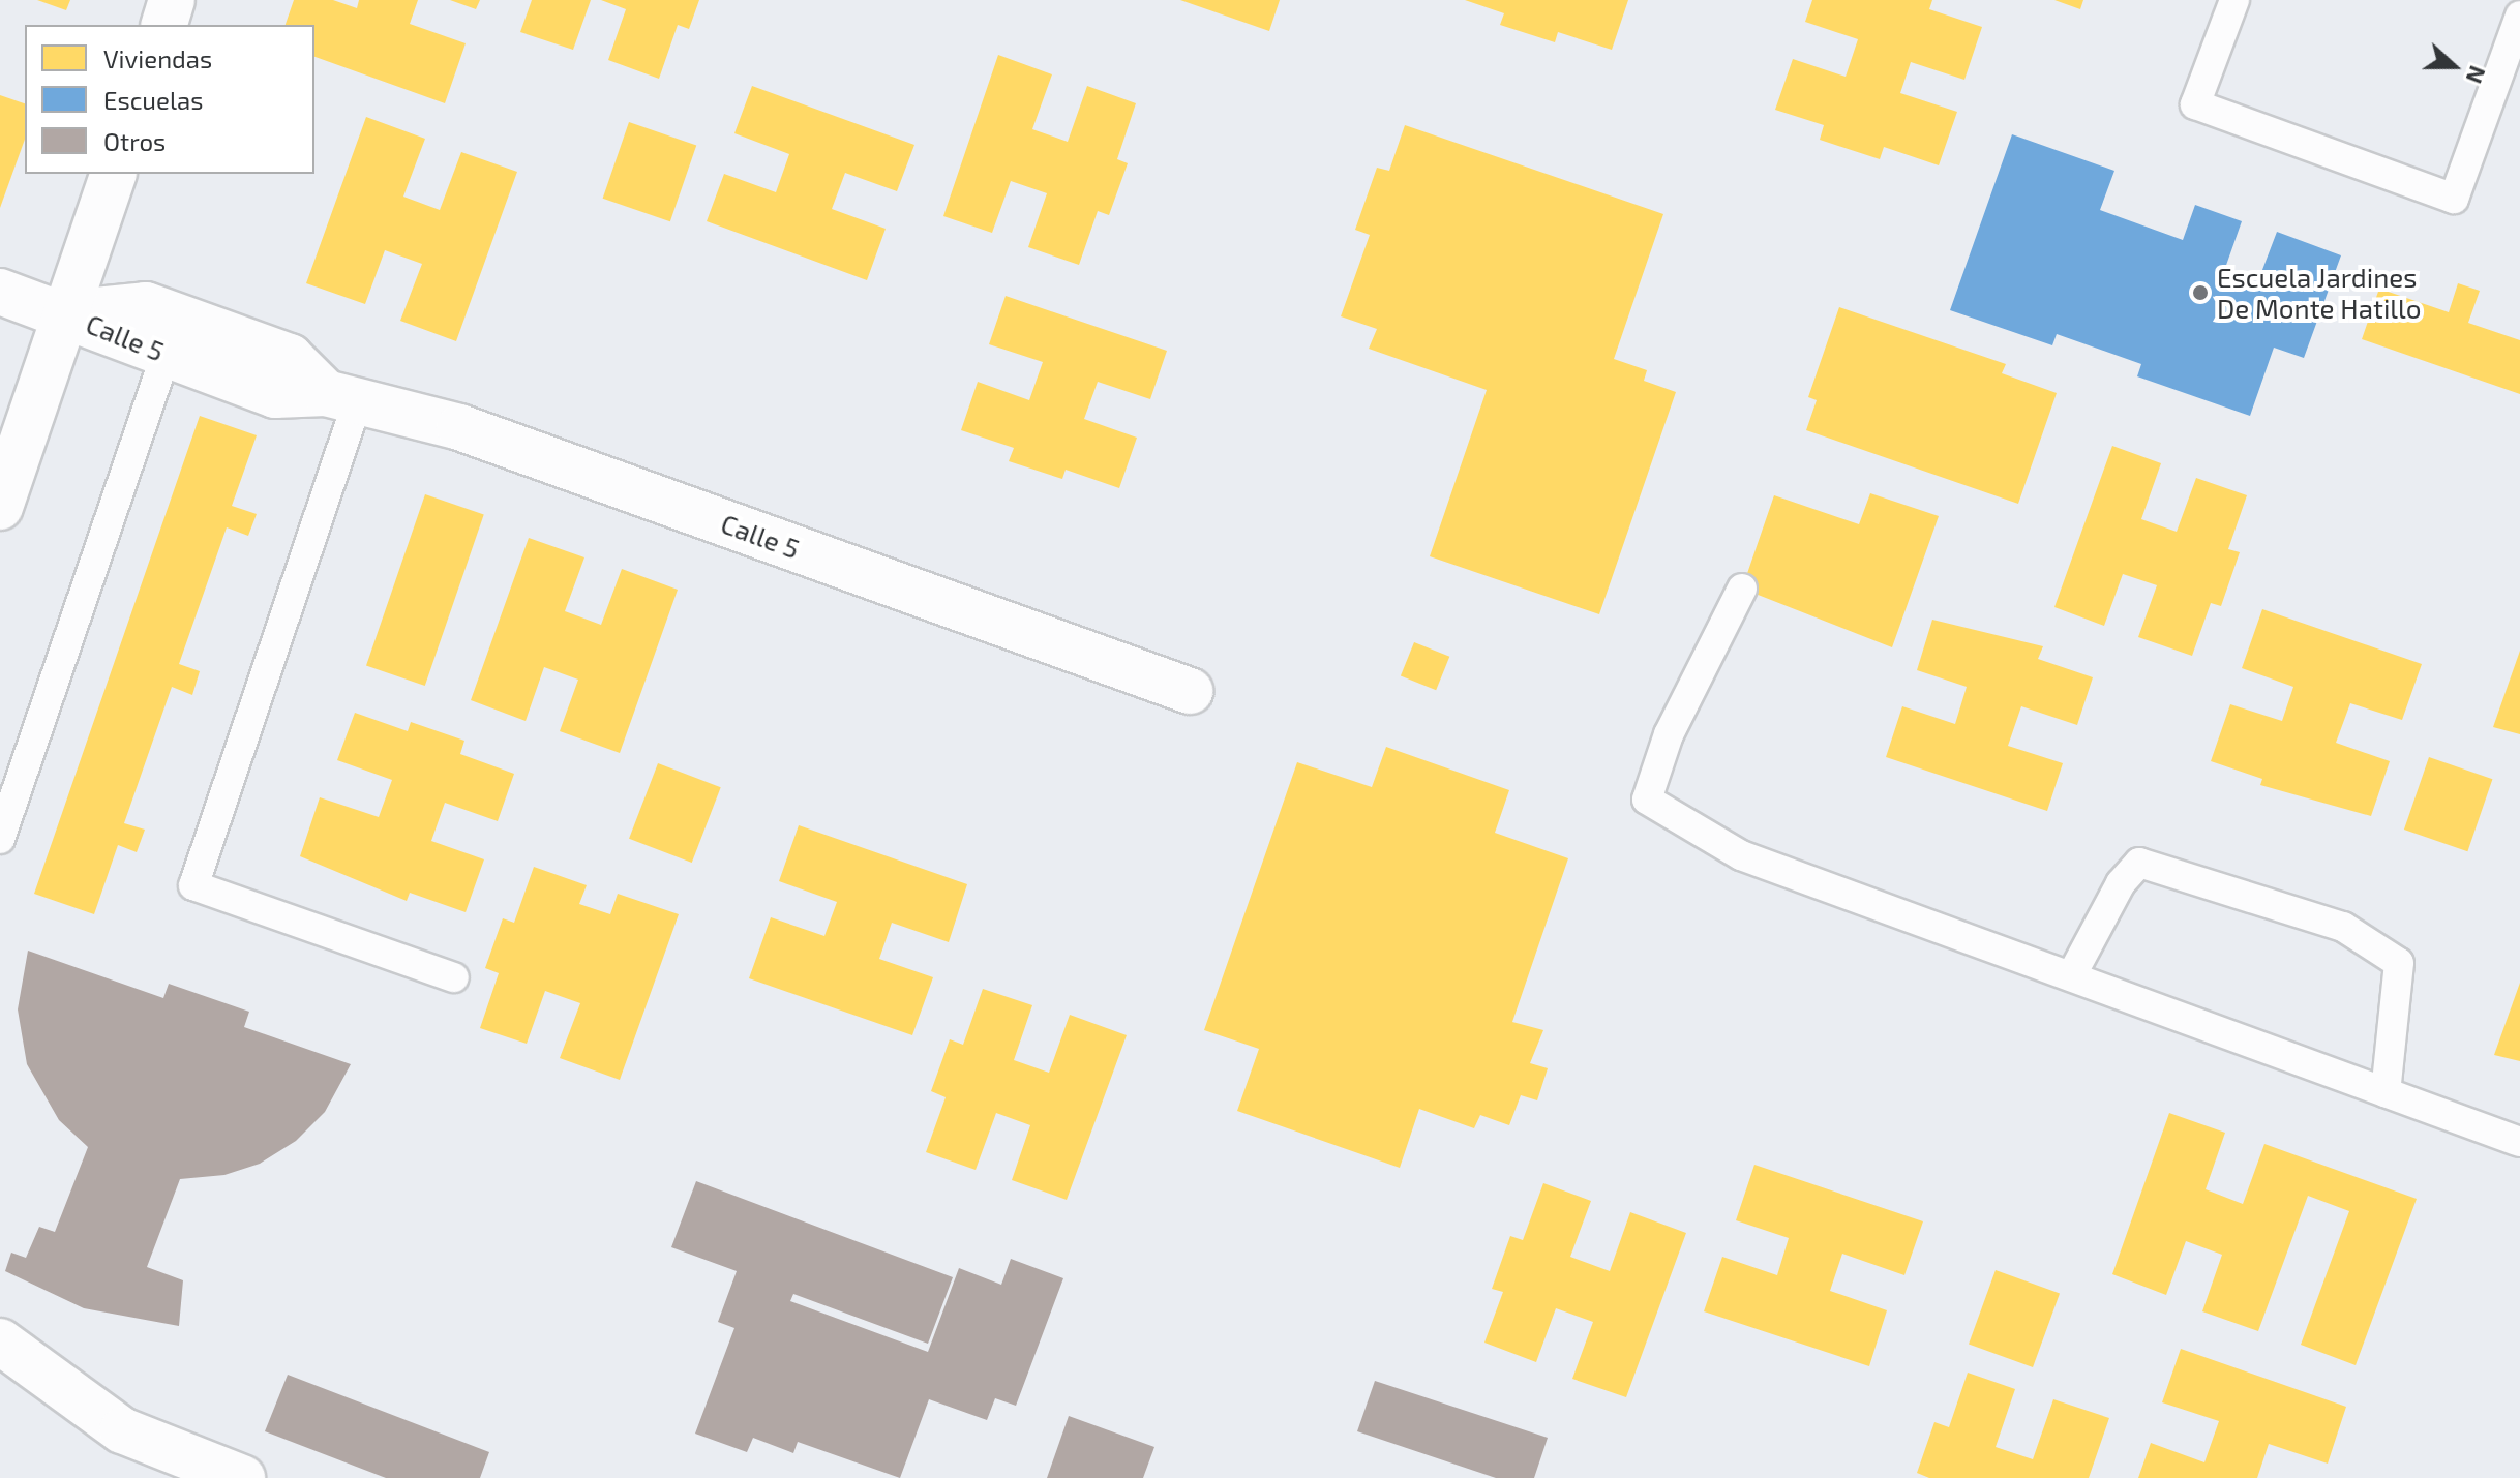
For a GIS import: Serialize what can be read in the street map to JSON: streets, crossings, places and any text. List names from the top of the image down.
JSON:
{
  "streets": {
    "street": ["Calle 5"]
  },
  "places": ["Escuela Jardines De Monte Hatillo"],
  "legend": ["Viviendas", "Escuelas", "Otros"],
  "north": "right"
}
